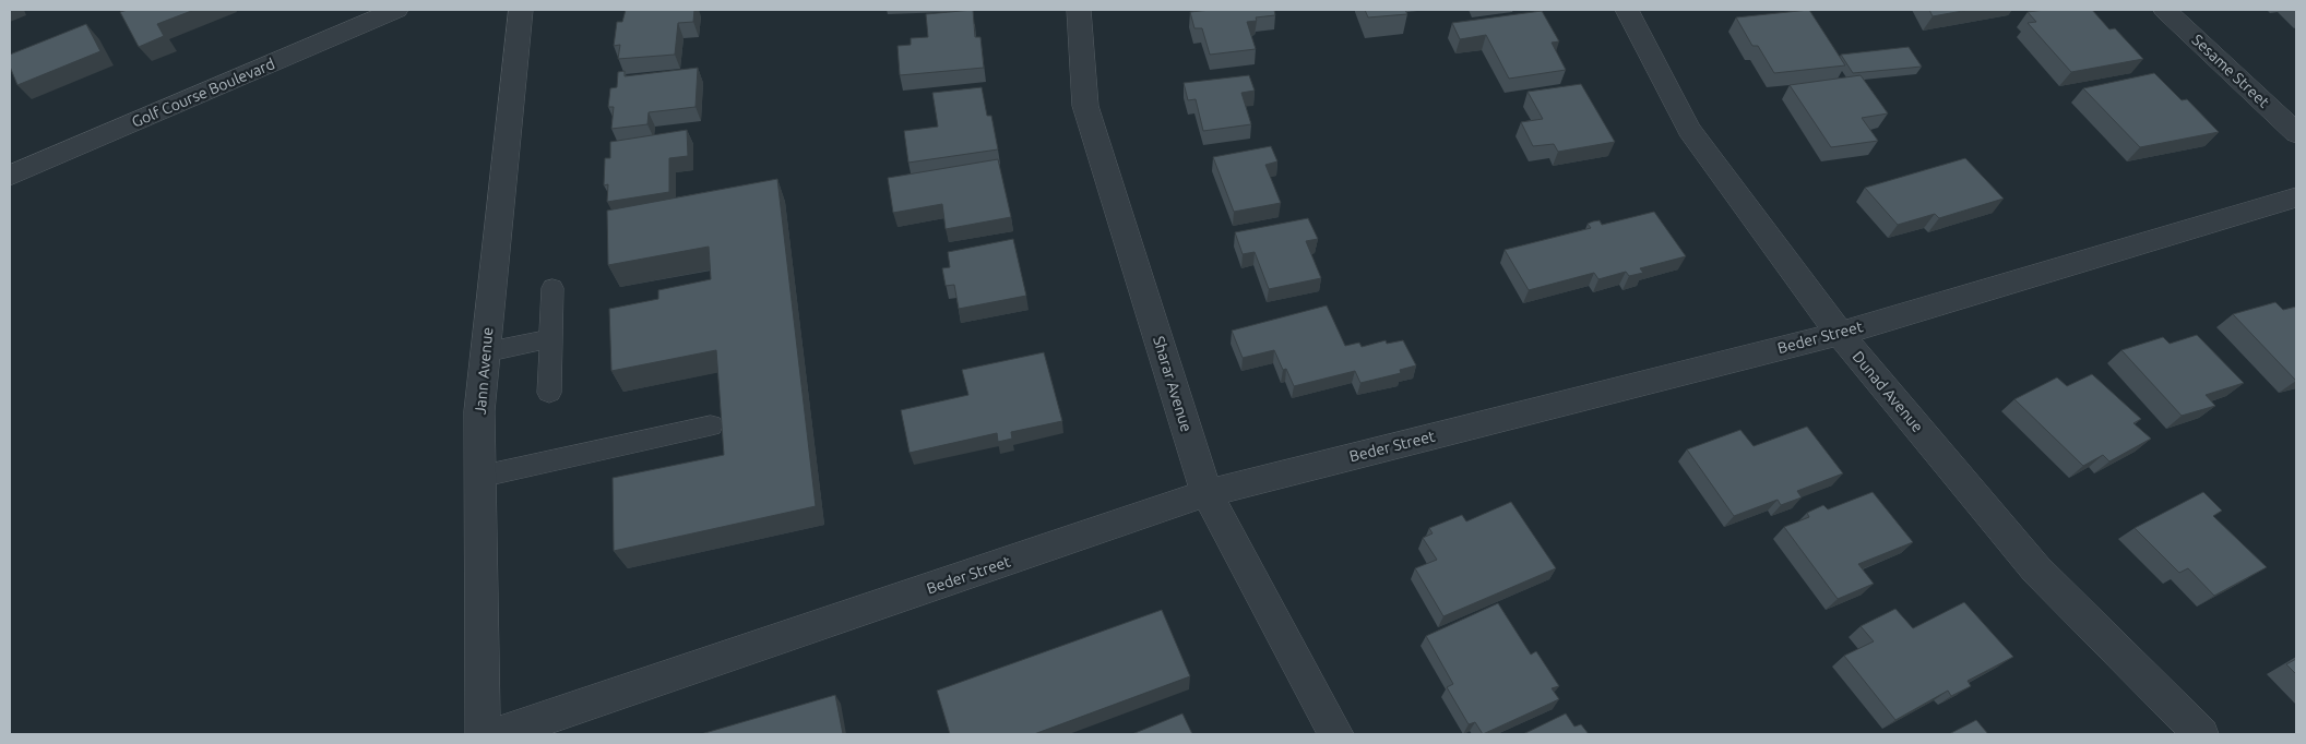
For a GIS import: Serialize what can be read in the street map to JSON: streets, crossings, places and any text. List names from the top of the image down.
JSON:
{
  "streets": {
    "street": [
      "Sesame Street",
      "Golf Course Boulevard",
      "Beder Street",
      "Jann Avenue",
      "Sharar Avenue",
      "Dunad Avenue"
    ]
  },
  "crossings": [
    ["Beder Street", "Sharar Avenue"],
    ["Beder Street", "Dunad Avenue"]
  ]
}
